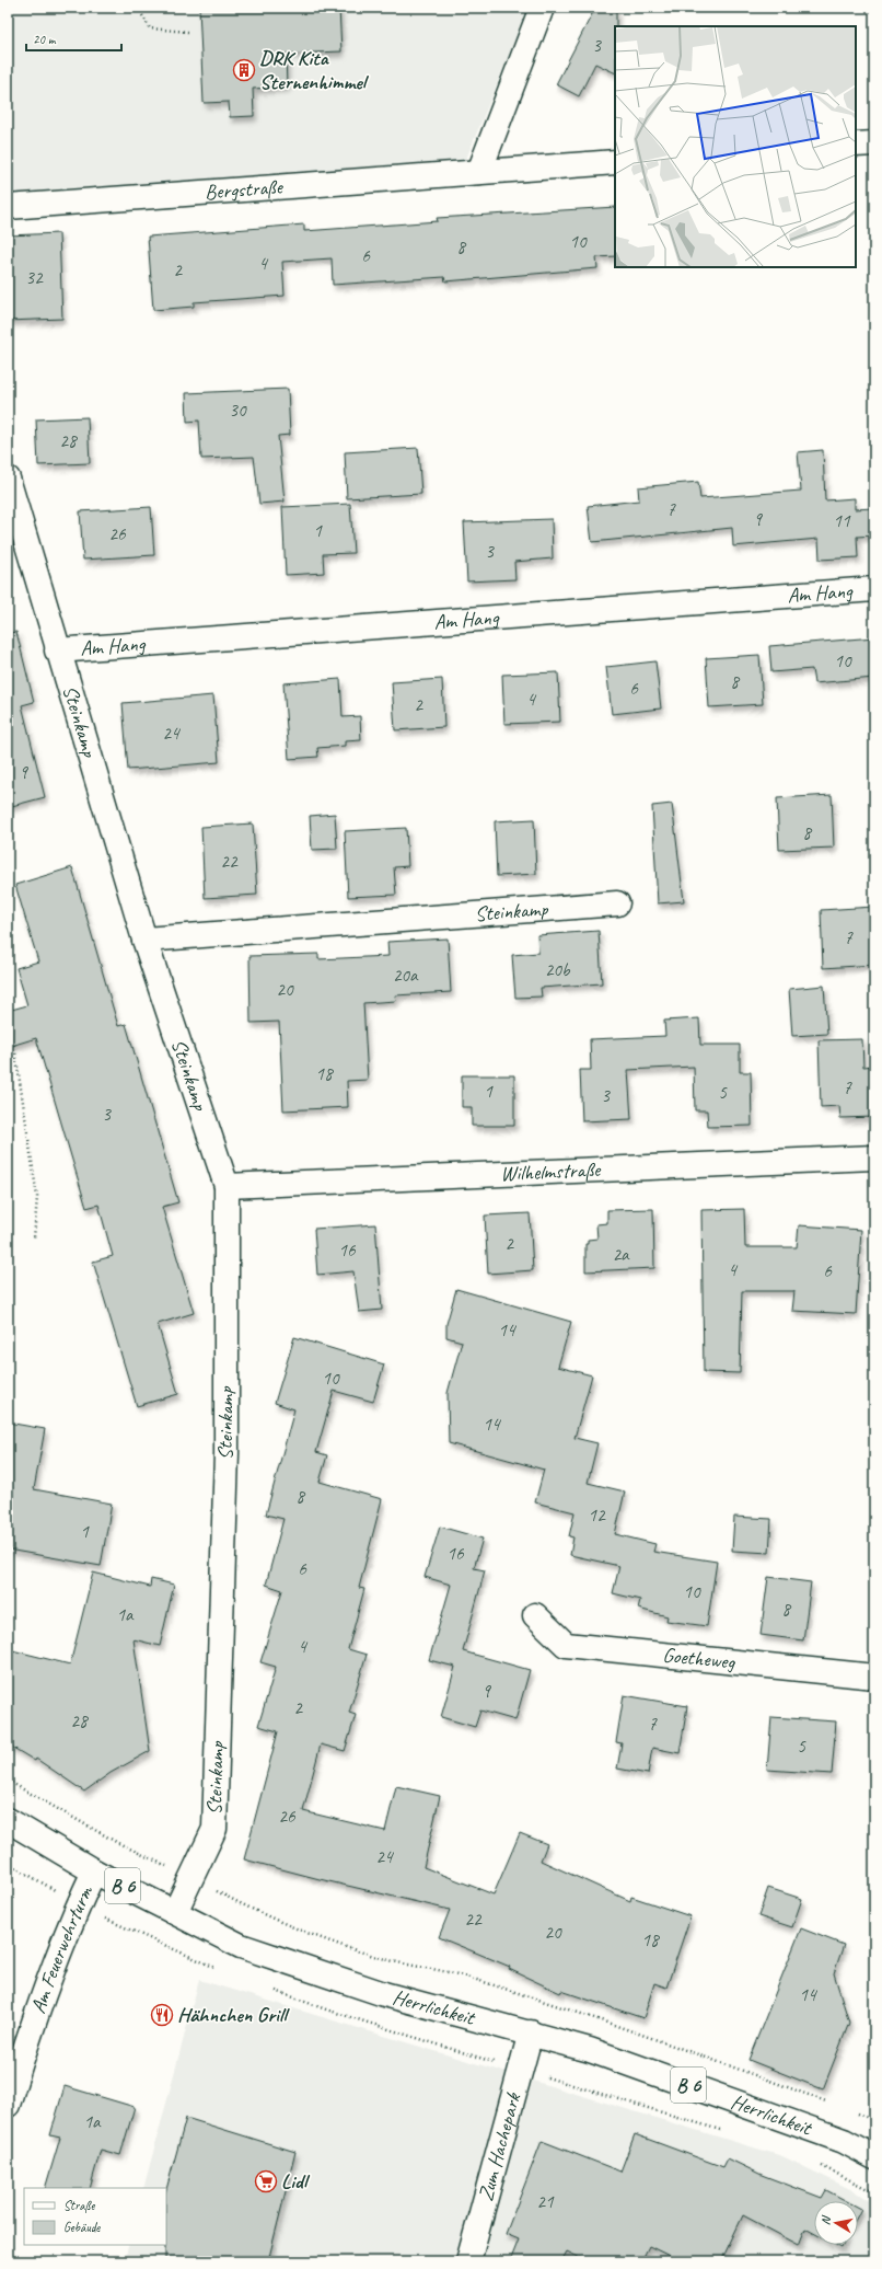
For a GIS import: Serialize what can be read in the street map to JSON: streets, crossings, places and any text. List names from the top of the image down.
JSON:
{
  "streets": {
    "street": [
      "Bergstraße",
      "Am Hang",
      "Steinkamp",
      "Wilhelmstraße",
      "Goetheweg",
      "B 6",
      "Am Feuerwehrturm",
      "Herrlichkeit",
      "Zum Hachepark"
    ]
  },
  "crossings": [
    ["Am Hang", "Steinkamp"],
    ["Steinkamp", "Wilhelmstraße"],
    ["Steinkamp", "Herrlichkeit"],
    ["Am Feuerwehrturm", "Herrlichkeit"],
    ["Herrlichkeit", "Zum Hachepark"]
  ],
  "places": {
    "building": ["DRK Kita Sternenhimmel"],
    "restaurant": ["Hähnchen Grill"],
    "supermarket": ["Lidl"]
  },
  "house_numbers": [
    "3",
    "10",
    "8",
    "6",
    "4",
    "2",
    "32",
    "30",
    "28",
    "7",
    "9",
    "11",
    "1",
    "26",
    "3",
    "10",
    "8",
    "6",
    "4",
    "2",
    "24",
    "9",
    "8",
    "22",
    "7",
    "20b",
    "20a",
    "20",
    "18",
    "7",
    "1",
    "5",
    "3",
    "3",
    "2",
    "16",
    "2a",
    "4",
    "6",
    "14",
    "10",
    "14",
    "8",
    "12",
    "1",
    "16",
    "6",
    "10",
    "8",
    "1a",
    "4",
    "9",
    "2",
    "28",
    "7",
    "5",
    "26",
    "24",
    "22",
    "20",
    "18",
    "14",
    "1a",
    "21"
  ],
  "legend": ["Straße", "Gebäude"],
  "scale_bar": "20 m",
  "north": "left"
}
